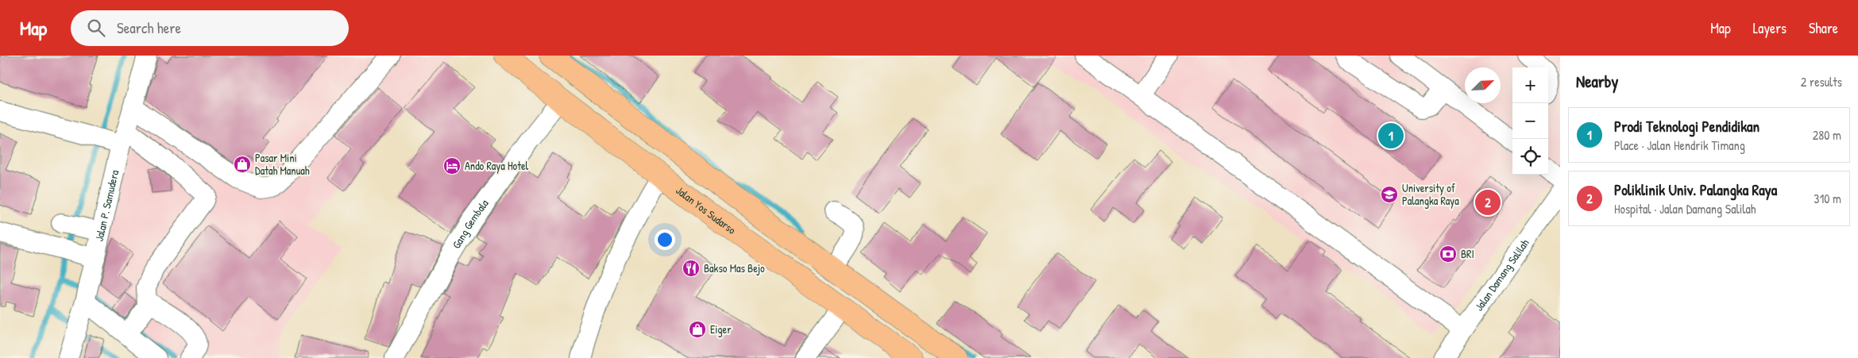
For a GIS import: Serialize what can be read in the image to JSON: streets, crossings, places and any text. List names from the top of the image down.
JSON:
{
  "streets": {
    "main road": ["Jalan Yos Sudarso"],
    "street": ["Jalan P. Samudera", "Gang Gembala", "Jalan Damang Salilah"]
  },
  "crossings": [
    ["Jalan Yos Sudarso", "Gang Gembala"]
  ],
  "places": {
    "shop": ["Pasar Mini Datah Manuah", "Eiger"],
    "hotel": ["Ando Raya Hotel"],
    "school or university": ["University of Palangka Raya"],
    "bank": ["BRI"],
    "restaurant": ["Bakso Mas Bejo"]
  },
  "north": "top right",
  "page": {
    "header": "Map",
    "search": "Search here",
    "nav": ["Map", "Layers", "Share"],
    "heading": ["Nearby", "2 results"],
    "map_buttons": ["+", "−"],
    "list": [
      {
        "mark": "1",
        "name": "Prodi Teknologi Pendidikan",
        "note": "Place · Jalan Hendrik Timang",
        "value": "280 m"
      },
      {
        "mark": "2",
        "name": "Poliklinik Univ. Palangka Raya",
        "note": "Hospital · Jalan Damang Salilah",
        "value": "310 m"
      }
    ],
    "pins": ["1", "2"]
  }
}
